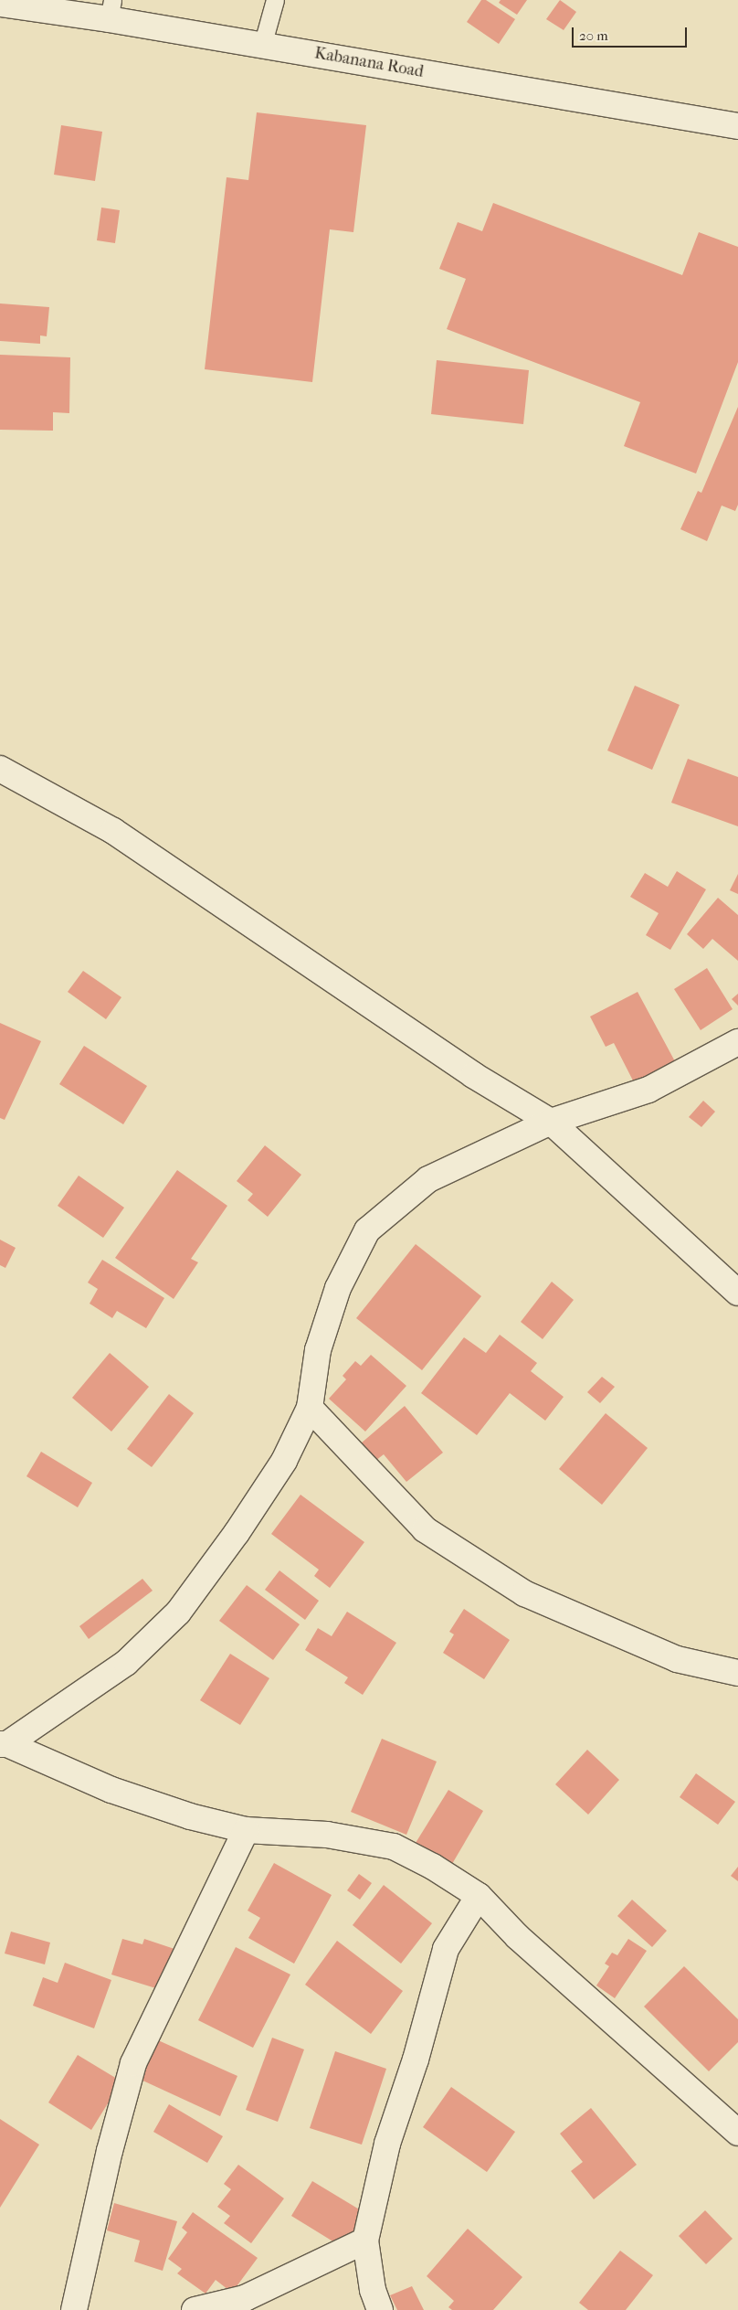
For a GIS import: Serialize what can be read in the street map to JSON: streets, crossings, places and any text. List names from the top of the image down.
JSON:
{
  "streets": {
    "street": ["Kabanana Road"]
  },
  "scale_bar": "20 m"
}
